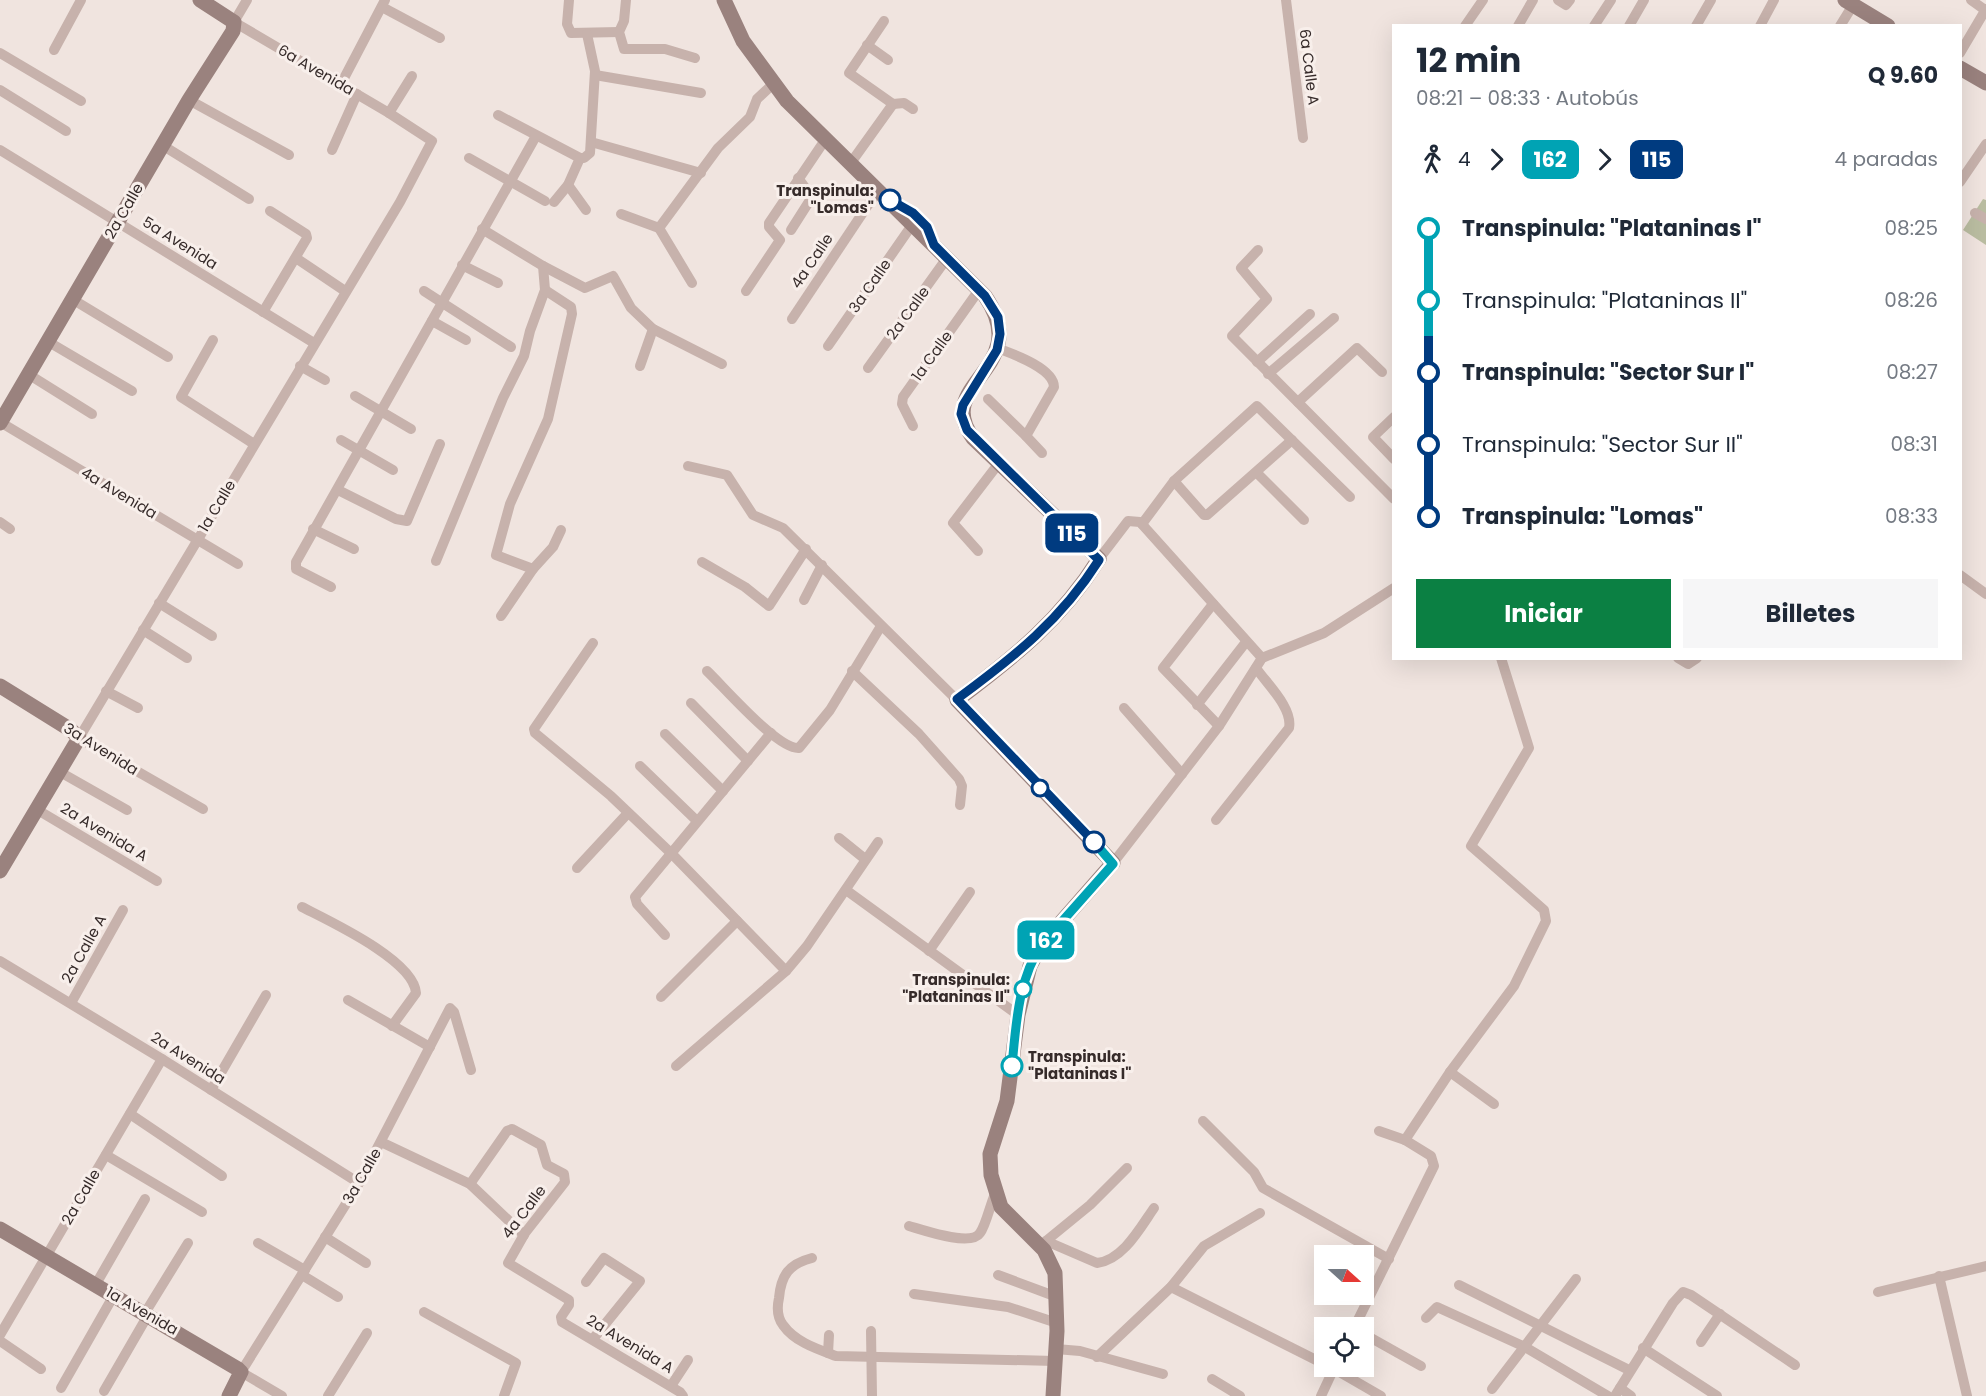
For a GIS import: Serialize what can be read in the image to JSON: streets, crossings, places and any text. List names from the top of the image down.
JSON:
{
  "streets": {
    "street": [
      "6a Calle A",
      "6a Avenida",
      "2a Calle",
      "5a Avenida",
      "4a Calle",
      "3a Calle",
      "1a Calle",
      "4a Avenida",
      "3a Avenida",
      "2a Avenida A",
      "2a Calle A",
      "2a Avenida",
      "1a Avenida"
    ]
  },
  "crossings": [
    ["6a Avenida", "2a Calle"],
    ["6a Avenida", "1a Calle"],
    ["2a Calle", "5a Avenida"],
    ["2a Calle", "4a Avenida"],
    ["2a Calle", "2a Avenida"],
    ["2a Calle", "1a Avenida"],
    ["5a Avenida", "1a Calle"],
    ["4a Calle", "2a Avenida A"],
    ["3a Calle", "2a Avenida"],
    ["3a Calle", "1a Avenida"],
    ["1a Calle", "4a Avenida"],
    ["1a Calle", "3a Avenida"],
    ["1a Calle", "2a Avenida A"],
    ["2a Calle A", "2a Avenida"]
  ],
  "places": ["Transpinula: \"Lomas\"", "Transpinula: \"Plataninas II\"", "Transpinula: \"Plataninas I\""],
  "lines": ["bus line 115", "bus line 162"],
  "north": "right",
  "page": {
    "on_map": ["162", "115"],
    "heading": ["12 min", "08:21 – 08:33 · Autobús", "Q 9.60"],
    "legs": [
      "4",
      "162",
      "115",
      "4 paradas"
    ],
    "list": [
      {
        "name": "Transpinula: \"Plataninas I\"",
        "value": "08:25"
      },
      {
        "name": "Transpinula: \"Plataninas II\"",
        "value": "08:26"
      },
      {
        "name": "Transpinula: \"Sector Sur I\"",
        "value": "08:27"
      },
      {
        "name": "Transpinula: \"Sector Sur II\"",
        "value": "08:31"
      },
      {
        "name": "Transpinula: \"Lomas\"",
        "value": "08:33"
      }
    ],
    "buttons": ["Iniciar", "Billetes"]
  }
}
